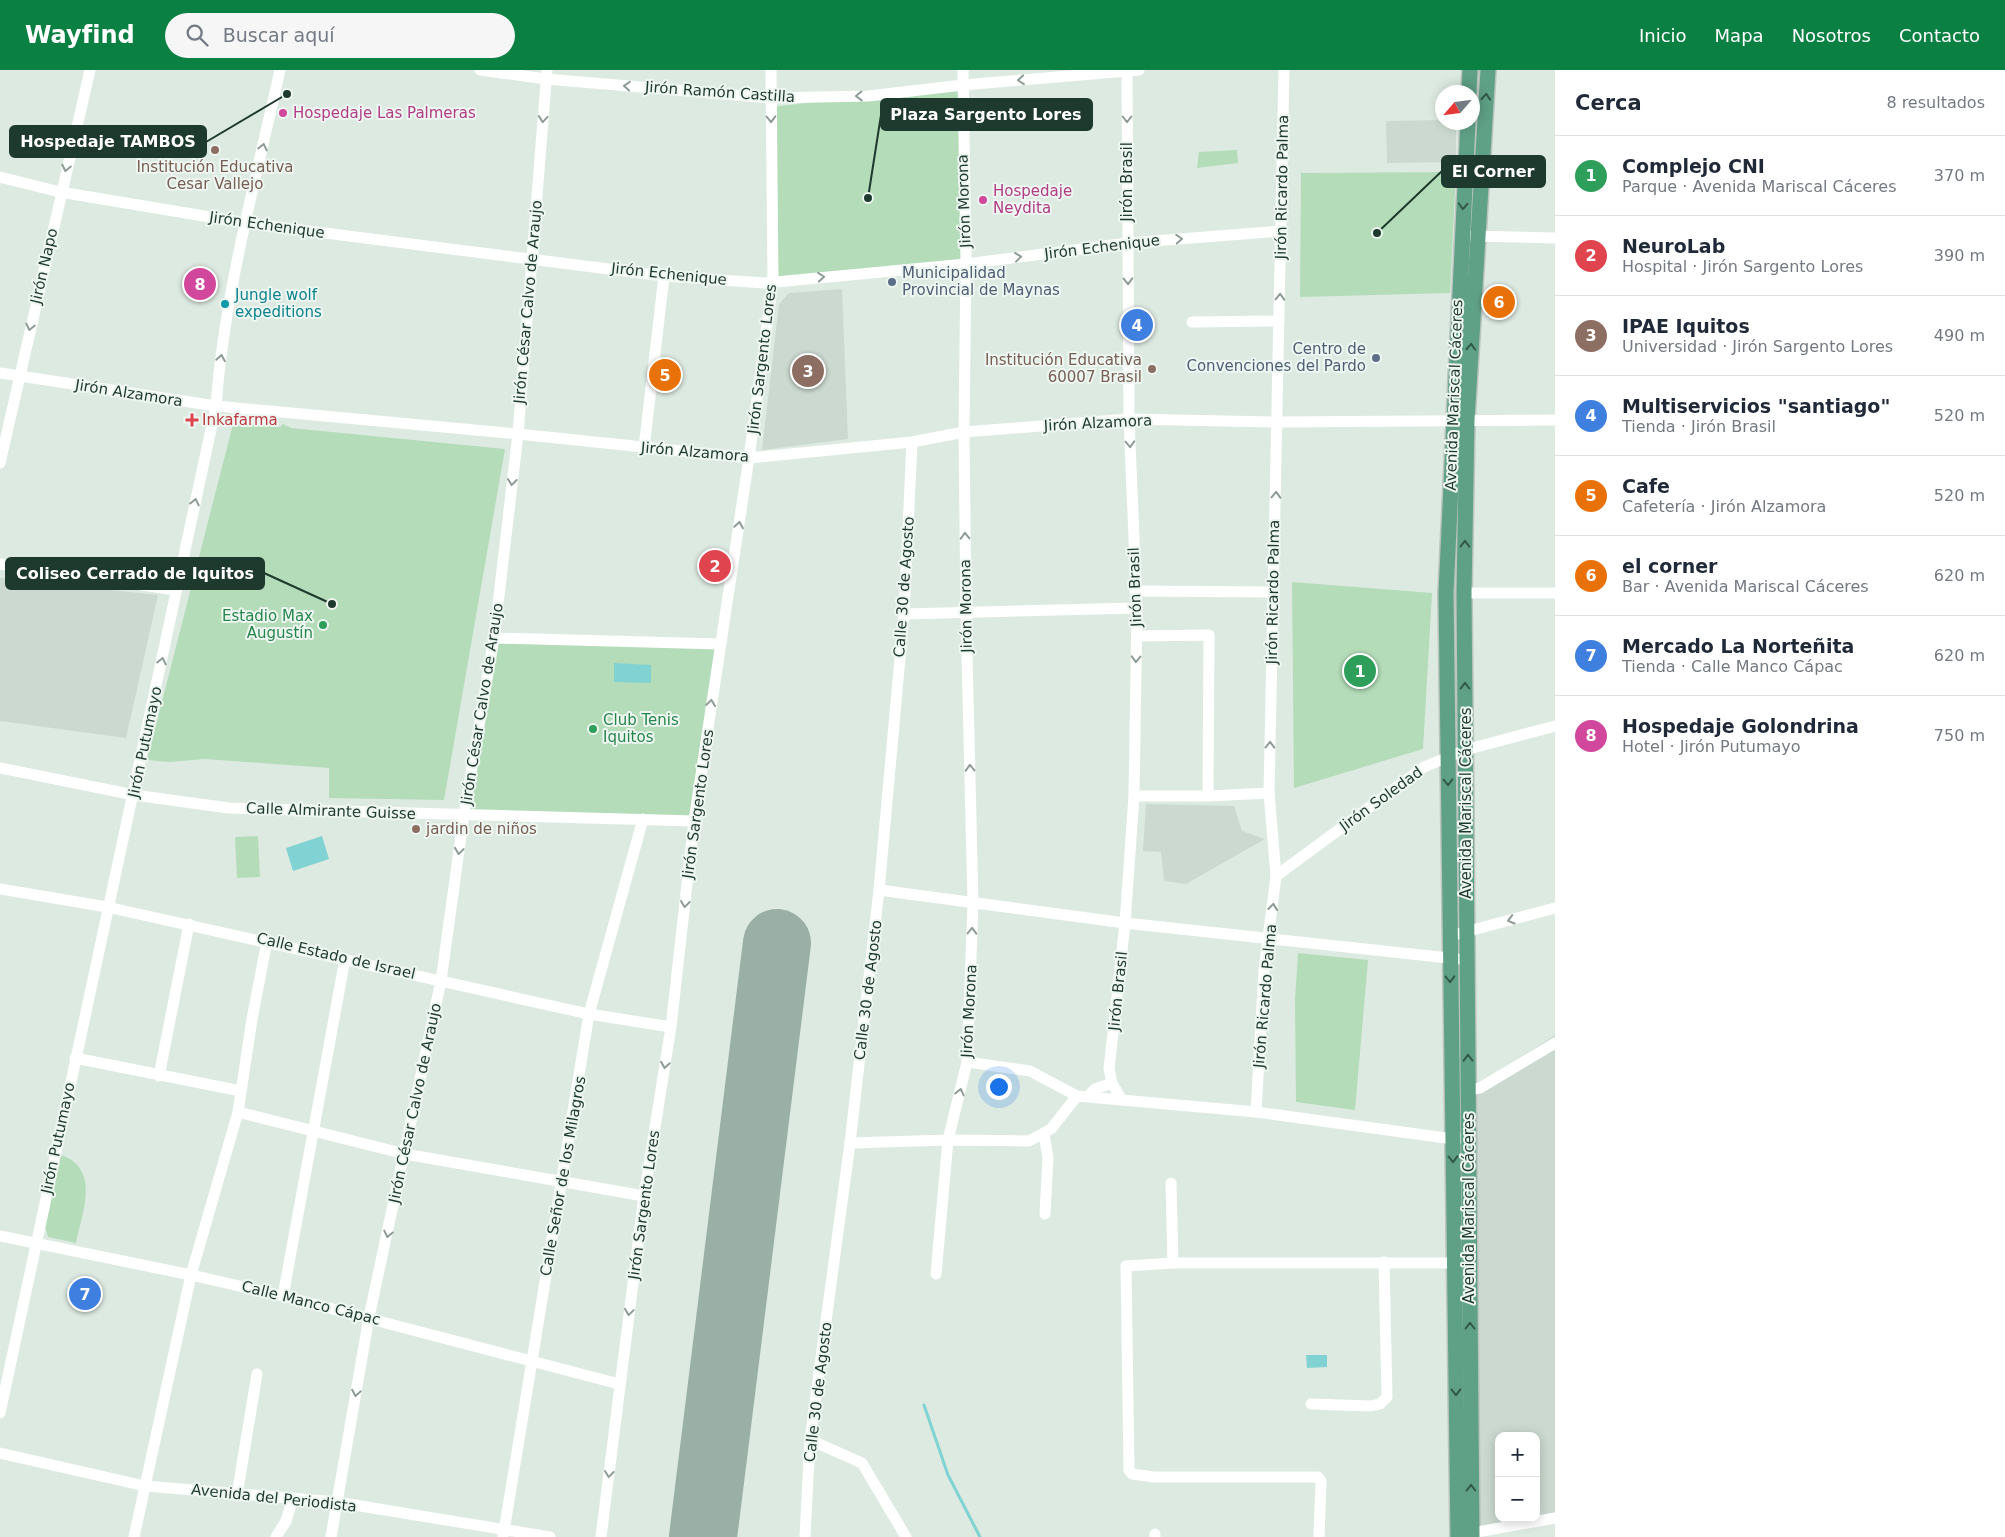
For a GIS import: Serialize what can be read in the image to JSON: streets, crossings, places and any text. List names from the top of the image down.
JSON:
{
  "streets": {
    "main road": ["Avenida Mariscal Cáceres"],
    "street": [
      "Jirón Ramón Castilla",
      "Jirón Brasil",
      "Jirón Ricardo Palma",
      "Jirón Morona",
      "Jirón Echenique",
      "Jirón Napo",
      "Jirón César Calvo de Araujo",
      "Jirón Sargento Lores",
      "Jirón Alzamora",
      "Calle 30 de Agosto",
      "Jirón Putumayo",
      "Jirón Soledad",
      "Calle Almirante Guisse",
      "Calle Estado de Israel",
      "Calle Señor de los Milagros",
      "Calle Manco Cápac",
      "Avenida del Periodista"
    ]
  },
  "crossings": [
    ["Jirón Ramón Castilla", "Jirón Brasil"],
    ["Jirón Ramón Castilla", "Jirón Morona"],
    ["Jirón Ramón Castilla", "Jirón César Calvo de Araujo"],
    ["Jirón Ramón Castilla", "Jirón Sargento Lores"],
    ["Jirón Brasil", "Jirón Echenique"],
    ["Jirón Brasil", "Jirón Alzamora"],
    ["Jirón Ricardo Palma", "Jirón Echenique"],
    ["Jirón Ricardo Palma", "Jirón Alzamora"],
    ["Jirón Ricardo Palma", "Jirón Soledad"],
    ["Jirón Morona", "Jirón Echenique"],
    ["Jirón Morona", "Jirón Alzamora"],
    ["Jirón Echenique", "Jirón Napo"],
    ["Jirón Echenique", "Jirón César Calvo de Araujo"],
    ["Jirón Echenique", "Jirón Sargento Lores"],
    ["Jirón Echenique", "Jirón Putumayo"],
    ["Jirón Napo", "Jirón Alzamora"],
    ["Jirón César Calvo de Araujo", "Jirón Alzamora"],
    ["Jirón César Calvo de Araujo", "Calle Almirante Guisse"],
    ["Jirón César Calvo de Araujo", "Calle Estado de Israel"],
    ["Jirón César Calvo de Araujo", "Calle Manco Cápac"],
    ["Jirón César Calvo de Araujo", "Avenida del Periodista"],
    ["Jirón Sargento Lores", "Jirón Alzamora"],
    ["Jirón Sargento Lores", "Calle Almirante Guisse"],
    ["Jirón Sargento Lores", "Calle Estado de Israel"],
    ["Jirón Sargento Lores", "Calle Manco Cápac"],
    ["Jirón Alzamora", "Avenida Mariscal Cáceres"],
    ["Jirón Alzamora", "Calle 30 de Agosto"],
    ["Jirón Alzamora", "Jirón Putumayo"],
    ["Avenida Mariscal Cáceres", "Jirón Soledad"],
    ["Jirón Putumayo", "Calle Almirante Guisse"],
    ["Jirón Putumayo", "Calle Estado de Israel"],
    ["Jirón Putumayo", "Calle Manco Cápac"],
    ["Calle Almirante Guisse", "Calle Señor de los Milagros"],
    ["Calle Estado de Israel", "Calle Señor de los Milagros"],
    ["Calle Señor de los Milagros", "Calle Manco Cápac"],
    ["Calle Señor de los Milagros", "Avenida del Periodista"]
  ],
  "one_way": [
    "Jirón Ramón Castilla",
    "Jirón Brasil",
    "Jirón Ricardo Palma",
    "Jirón Morona",
    "Jirón Echenique",
    "Jirón Napo",
    "Jirón Putumayo"
  ],
  "places": {
    "other": [
      "Hospedaje TAMBOS",
      "Hospedaje Las Palmeras",
      "Institución Educativa Cesar Vallejo",
      "Plaza Sargento Lores",
      "Hospedaje Neydita",
      "El Corner",
      "Municipalidad Provincial de Maynas",
      "Jungle wolf expeditions",
      "Centro de Convenciones del Pardo",
      "Institución Educativa 60007 Brasil",
      "Coliseo Cerrado de Iquitos",
      "Estadio Max Augustín",
      "Club Tenis Iquitos",
      "jardin de niños"
    ],
    "health": ["Inkafarma"]
  },
  "north": "bottom left",
  "page": {
    "header": "Wayfind",
    "search": "Buscar aquí",
    "nav": [
      "Inicio",
      "Mapa",
      "Nosotros",
      "Contacto"
    ],
    "heading": ["Cerca", "8 resultados"],
    "list": [
      {
        "mark": "1",
        "name": "Complejo CNI",
        "note": "Parque · Avenida Mariscal Cáceres",
        "value": "370 m"
      },
      {
        "mark": "2",
        "name": "NeuroLab",
        "note": "Hospital · Jirón Sargento Lores",
        "value": "390 m"
      },
      {
        "mark": "3",
        "name": "IPAE Iquitos",
        "note": "Universidad · Jirón Sargento Lores",
        "value": "490 m"
      },
      {
        "mark": "4",
        "name": "Multiservicios \"santiago\"",
        "note": "Tienda · Jirón Brasil",
        "value": "520 m"
      },
      {
        "mark": "5",
        "name": "Cafe",
        "note": "Cafetería · Jirón Alzamora",
        "value": "520 m"
      },
      {
        "mark": "6",
        "name": "el corner",
        "note": "Bar · Avenida Mariscal Cáceres",
        "value": "620 m"
      },
      {
        "mark": "7",
        "name": "Mercado La Norteñita",
        "note": "Tienda · Calle Manco Cápac",
        "value": "620 m"
      },
      {
        "mark": "8",
        "name": "Hospedaje Golondrina",
        "note": "Hotel · Jirón Putumayo",
        "value": "750 m"
      }
    ],
    "pins": [
      "8",
      "6",
      "4",
      "3",
      "5",
      "2",
      "1",
      "7"
    ],
    "map_buttons": ["+", "−"]
  }
}
